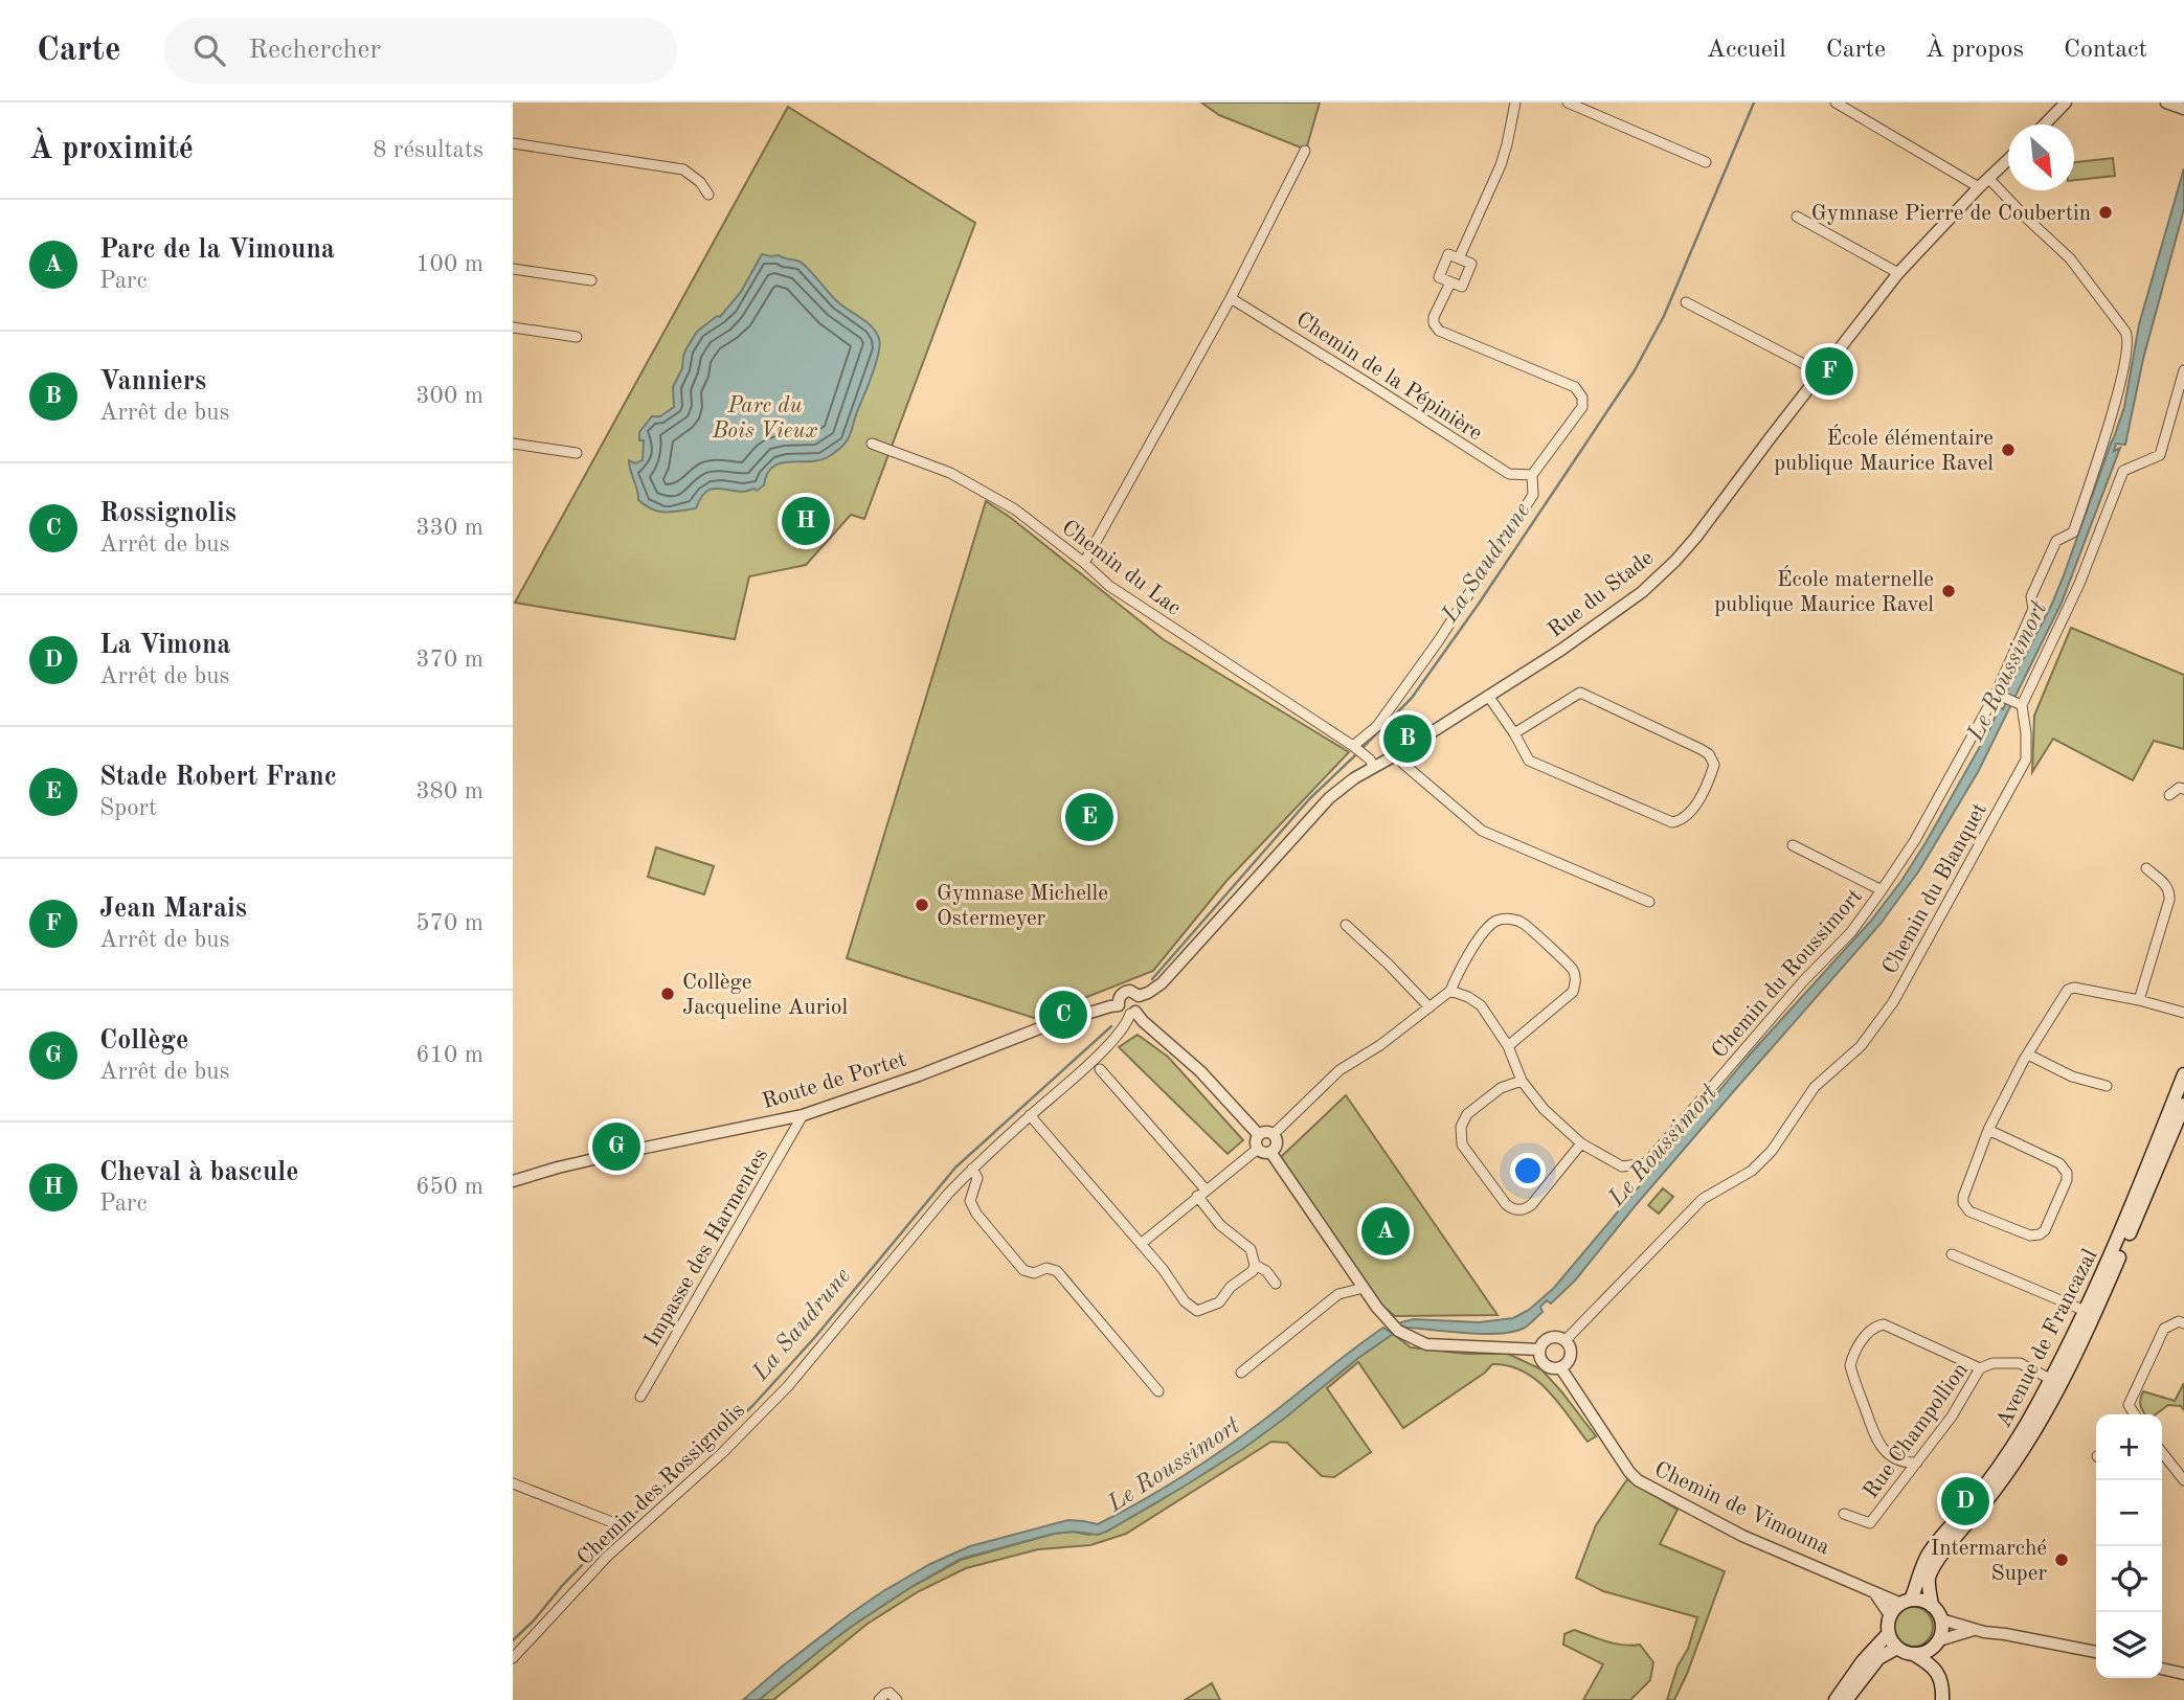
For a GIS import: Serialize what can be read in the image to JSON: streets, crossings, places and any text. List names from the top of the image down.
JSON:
{
  "streets": {
    "main road": ["Avenue de Francazal"],
    "street": [
      "Chemin de la Pépinière",
      "Chemin du Lac",
      "Rue du Stade",
      "Chemin du Blanquet",
      "Chemin du Roussimort",
      "Route de Portet",
      "Impasse des Harmentes",
      "Rue Champollion",
      "Chemin des Rossignolis",
      "Chemin de Vimouna"
    ]
  },
  "crossings": [
    ["Chemin du Lac", "Rue du Stade"],
    ["Rue du Stade", "Chemin du Roussimort"],
    ["Rue du Stade", "Route de Portet"],
    ["Rue du Stade", "Chemin des Rossignolis"],
    ["Chemin du Blanquet", "Chemin de Vimouna"],
    ["Route de Portet", "Impasse des Harmentes"],
    ["Route de Portet", "Chemin des Rossignolis"],
    ["Avenue de Francazal", "Rue Champollion"],
    ["Avenue de Francazal", "Chemin de Vimouna"]
  ],
  "water": ["La Saudrune", "Le Roussimort"],
  "parks": ["Parc du Bois Vieux"],
  "places": [
    "Gymnase Pierre de Coubertin",
    "École élémentaire publique Maurice Ravel",
    "École maternelle publique Maurice Ravel",
    "Gymnase Michelle Ostermeyer",
    "Collège Jacqueline Auriol",
    "Intermarché Super"
  ],
  "north": "bottom right",
  "page": {
    "header": "Carte",
    "search": "Rechercher",
    "nav": [
      "Accueil",
      "Carte",
      "À propos",
      "Contact"
    ],
    "heading": ["À proximité", "8 résultats"],
    "list": [
      {
        "mark": "A",
        "name": "Parc de la Vimouna",
        "note": "Parc",
        "value": "100 m"
      },
      {
        "mark": "B",
        "name": "Vanniers",
        "note": "Arrêt de bus",
        "value": "300 m"
      },
      {
        "mark": "C",
        "name": "Rossignolis",
        "note": "Arrêt de bus",
        "value": "330 m"
      },
      {
        "mark": "D",
        "name": "La Vimona",
        "note": "Arrêt de bus",
        "value": "370 m"
      },
      {
        "mark": "E",
        "name": "Stade Robert Franc",
        "note": "Sport",
        "value": "380 m"
      },
      {
        "mark": "F",
        "name": "Jean Marais",
        "note": "Arrêt de bus",
        "value": "570 m"
      },
      {
        "mark": "G",
        "name": "Collège",
        "note": "Arrêt de bus",
        "value": "610 m"
      },
      {
        "mark": "H",
        "name": "Cheval à bascule",
        "note": "Parc",
        "value": "650 m"
      }
    ],
    "pins": [
      "F",
      "H",
      "B",
      "E",
      "C",
      "G",
      "A",
      "D"
    ],
    "map_buttons": ["+", "−"]
  }
}
